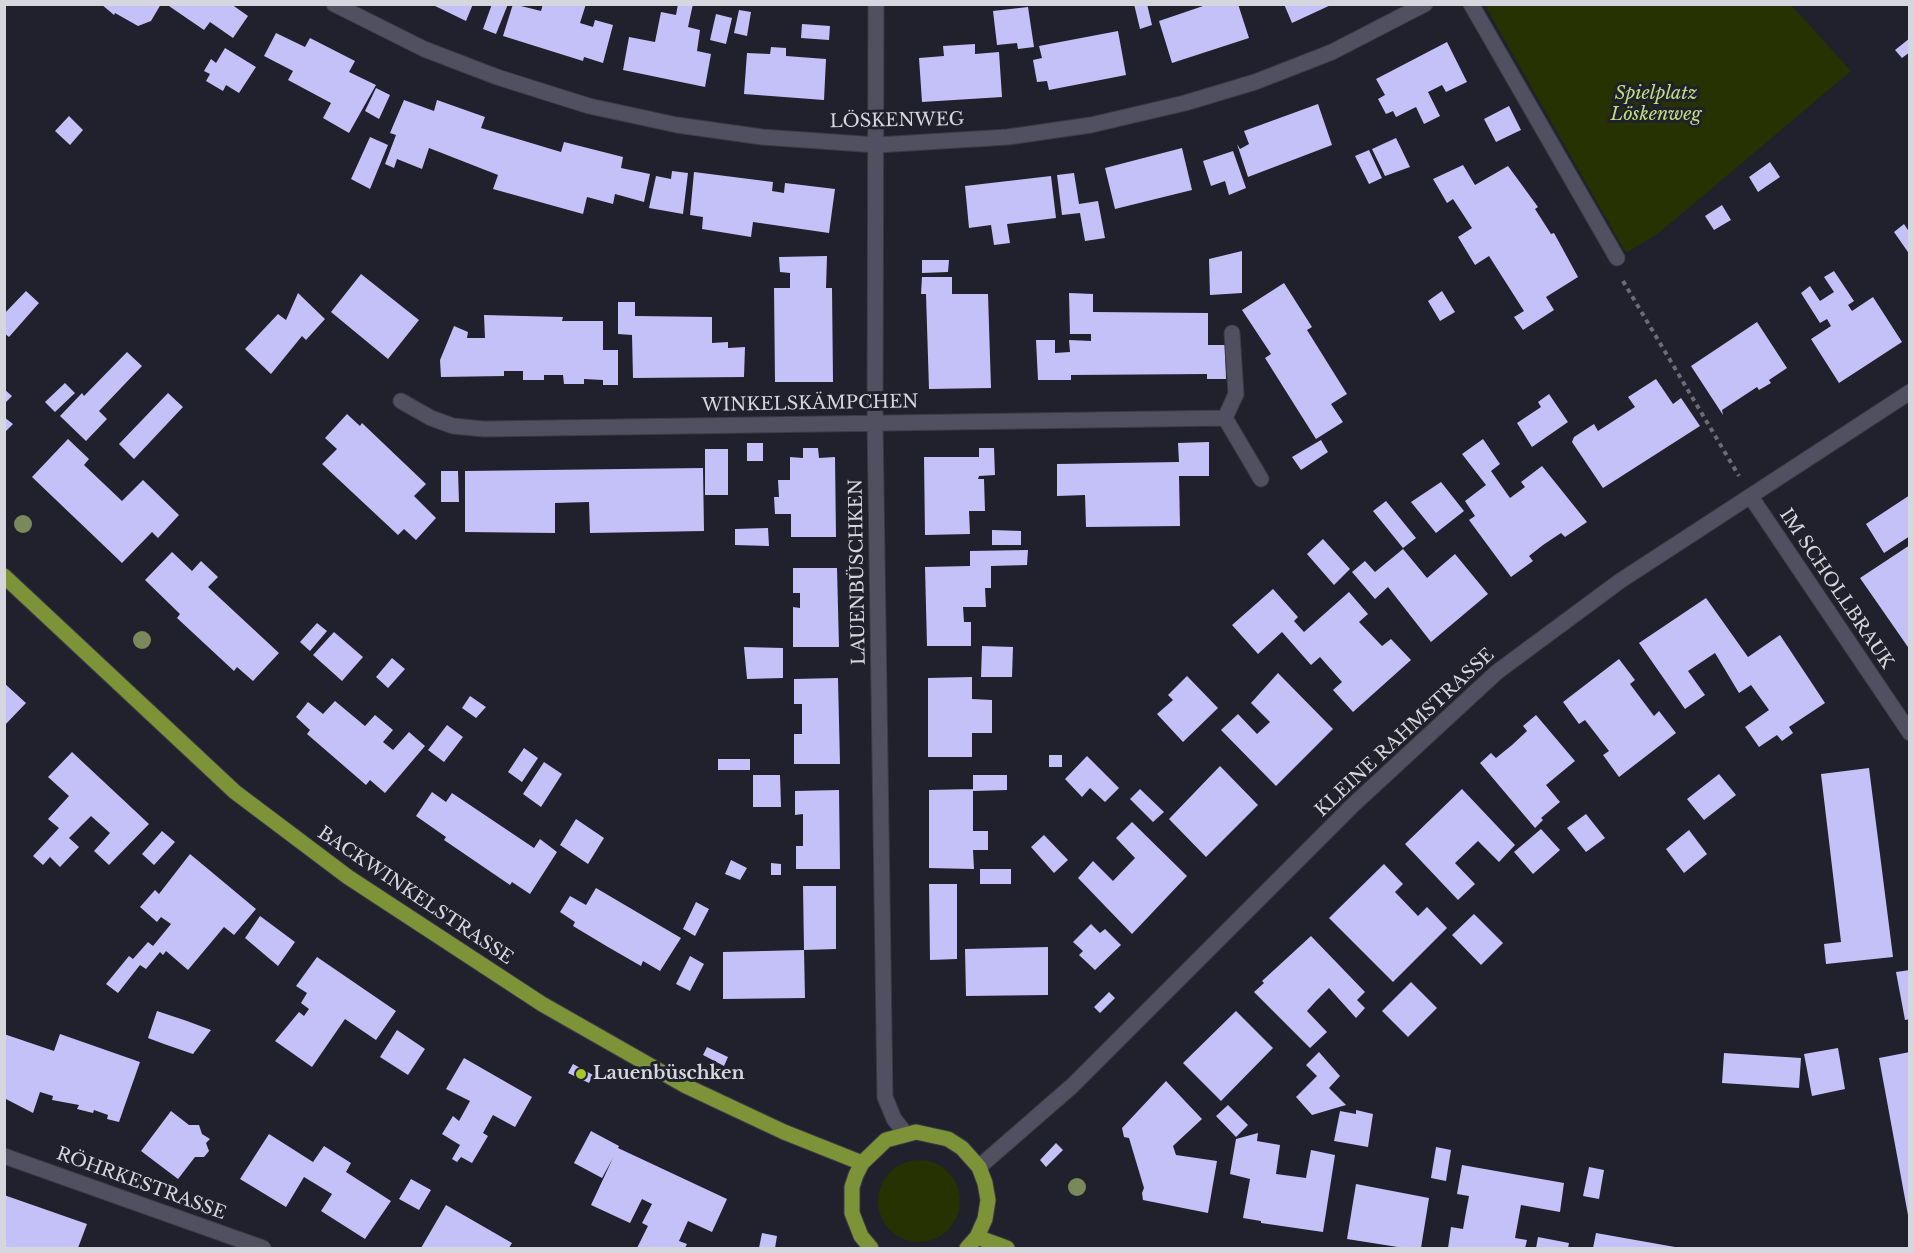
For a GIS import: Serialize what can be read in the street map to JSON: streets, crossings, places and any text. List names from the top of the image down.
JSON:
{
  "streets": {
    "main road": ["BACKWINKELSTRASSE"],
    "street": [
      "LÖSKENWEG",
      "WINKELSKÄMPCHEN",
      "LAUENBÜSCHKEN",
      "IM SCHOLLBRAUK",
      "KLEINE RAHMSTRASSE",
      "RÖHRKESTRASSE"
    ]
  },
  "crossings": [
    ["LÖSKENWEG", "LAUENBÜSCHKEN"],
    ["WINKELSKÄMPCHEN", "LAUENBÜSCHKEN"],
    ["IM SCHOLLBRAUK", "KLEINE RAHMSTRASSE"]
  ],
  "parks": ["Spielplatz Löskenweg"],
  "places": ["Lauenbüschken"]
}
